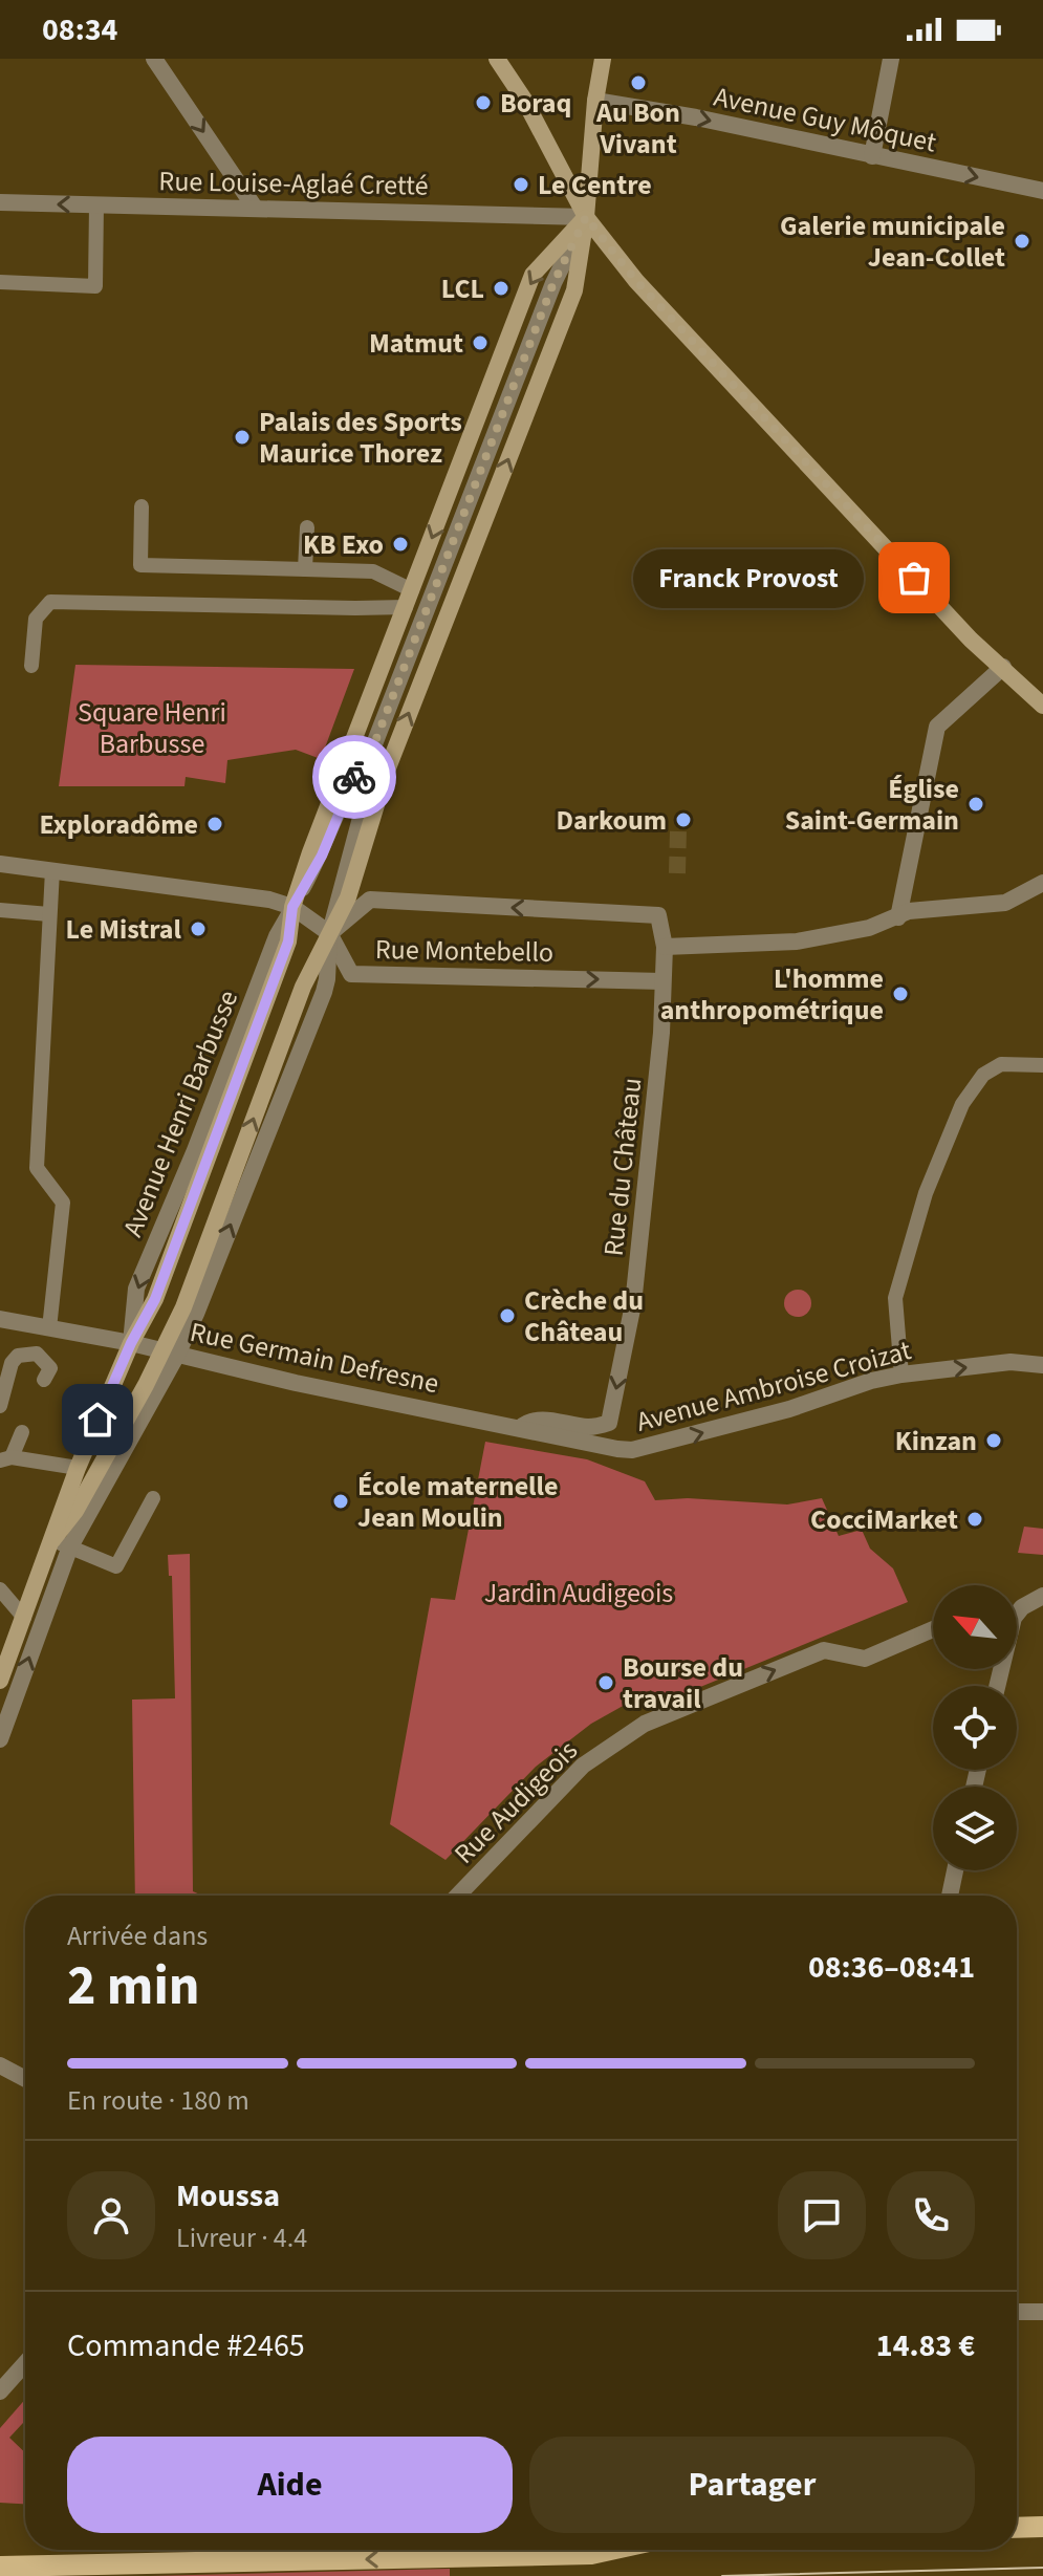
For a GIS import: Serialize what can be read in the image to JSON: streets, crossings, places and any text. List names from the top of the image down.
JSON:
{
  "streets": {
    "main road": ["Avenue Henri Barbusse"],
    "street": [
      "Avenue Guy Môquet",
      "Rue Louise-Aglaé Cretté",
      "Rue Montebello",
      "Rue du Château",
      "Rue Germain Defresne",
      "Avenue Ambroise Croizat",
      "Rue Audigeois"
    ]
  },
  "crossings": [
    ["Rue Louise-Aglaé Cretté", "Avenue Henri Barbusse"],
    ["Rue Montebello", "Avenue Henri Barbusse"],
    ["Rue Montebello", "Rue du Château"],
    ["Avenue Henri Barbusse", "Rue Germain Defresne"],
    ["Rue Germain Defresne", "Avenue Ambroise Croizat"]
  ],
  "one_way": [
    "Avenue Guy Môquet",
    "Rue du Château",
    "Avenue Ambroise Croizat",
    "Rue Audigeois"
  ],
  "parks": ["Square Henri Barbusse", "Jardin Audigeois"],
  "places": [
    "Au Bon Vivant",
    "Boraq",
    "Le Centre",
    "Galerie municipale Jean-Collet",
    "LCL",
    "Matmut",
    "Palais des Sports Maurice Thorez",
    "KB Exo",
    "Franck Provost",
    "Église Saint-Germain",
    "Darkoum",
    "Exploradôme",
    "Le Mistral",
    "L'homme anthropométrique",
    "Crèche du Château",
    "Kinzan",
    "École maternelle Jean Moulin",
    "CocciMarket",
    "Bourse du travail"
  ],
  "north": "top left",
  "page": {
    "status": "08:34",
    "bubble": "Franck Provost",
    "heading": ["2 min", "Arrivée dans", "08:36–08:41"],
    "panel": [
      "Moussa",
      "Livreur · 4.4",
      "Commande #2465",
      "14.83 €"
    ],
    "bar": "En route · 180 m",
    "buttons": ["Aide", "Partager"]
  }
}
